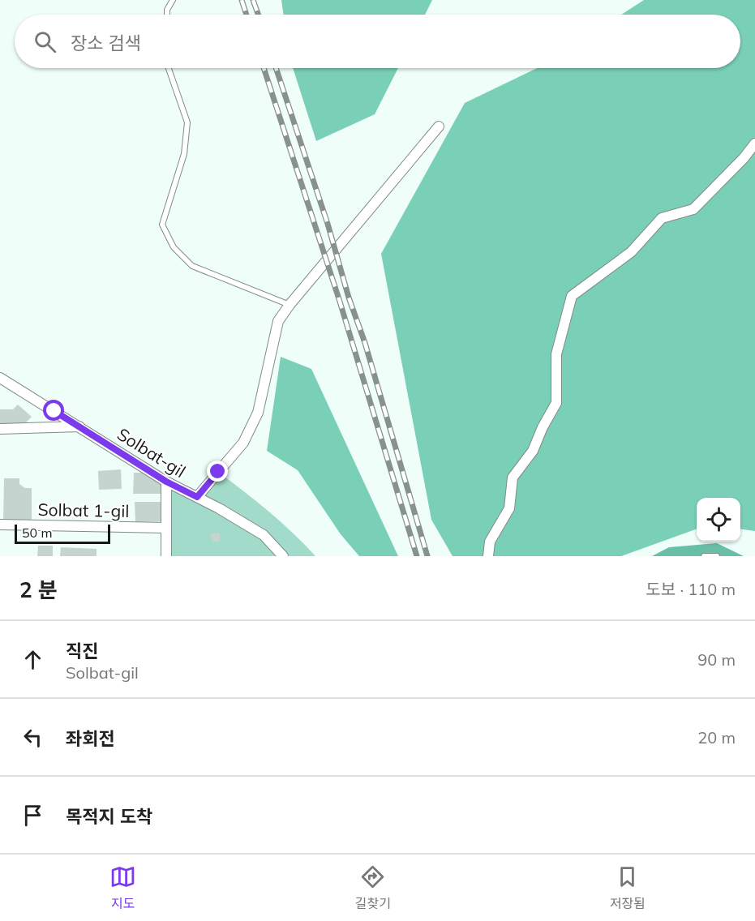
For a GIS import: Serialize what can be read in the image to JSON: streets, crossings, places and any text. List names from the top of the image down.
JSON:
{
  "streets": {
    "street": ["Solbat-gil", "Solbat 1-gil"]
  },
  "scale_bar": "50 m",
  "page": {
    "search": "장소 검색",
    "scale": "50 m",
    "heading": ["2 분", "도보 · 110 m"],
    "list": [
      ["직진", "Solbat-gil", "90 m"],
      ["좌회전", "20 m"],
      "목적지 도착"
    ],
    "nav": ["지도", "길찾기", "저장됨"]
  }
}
